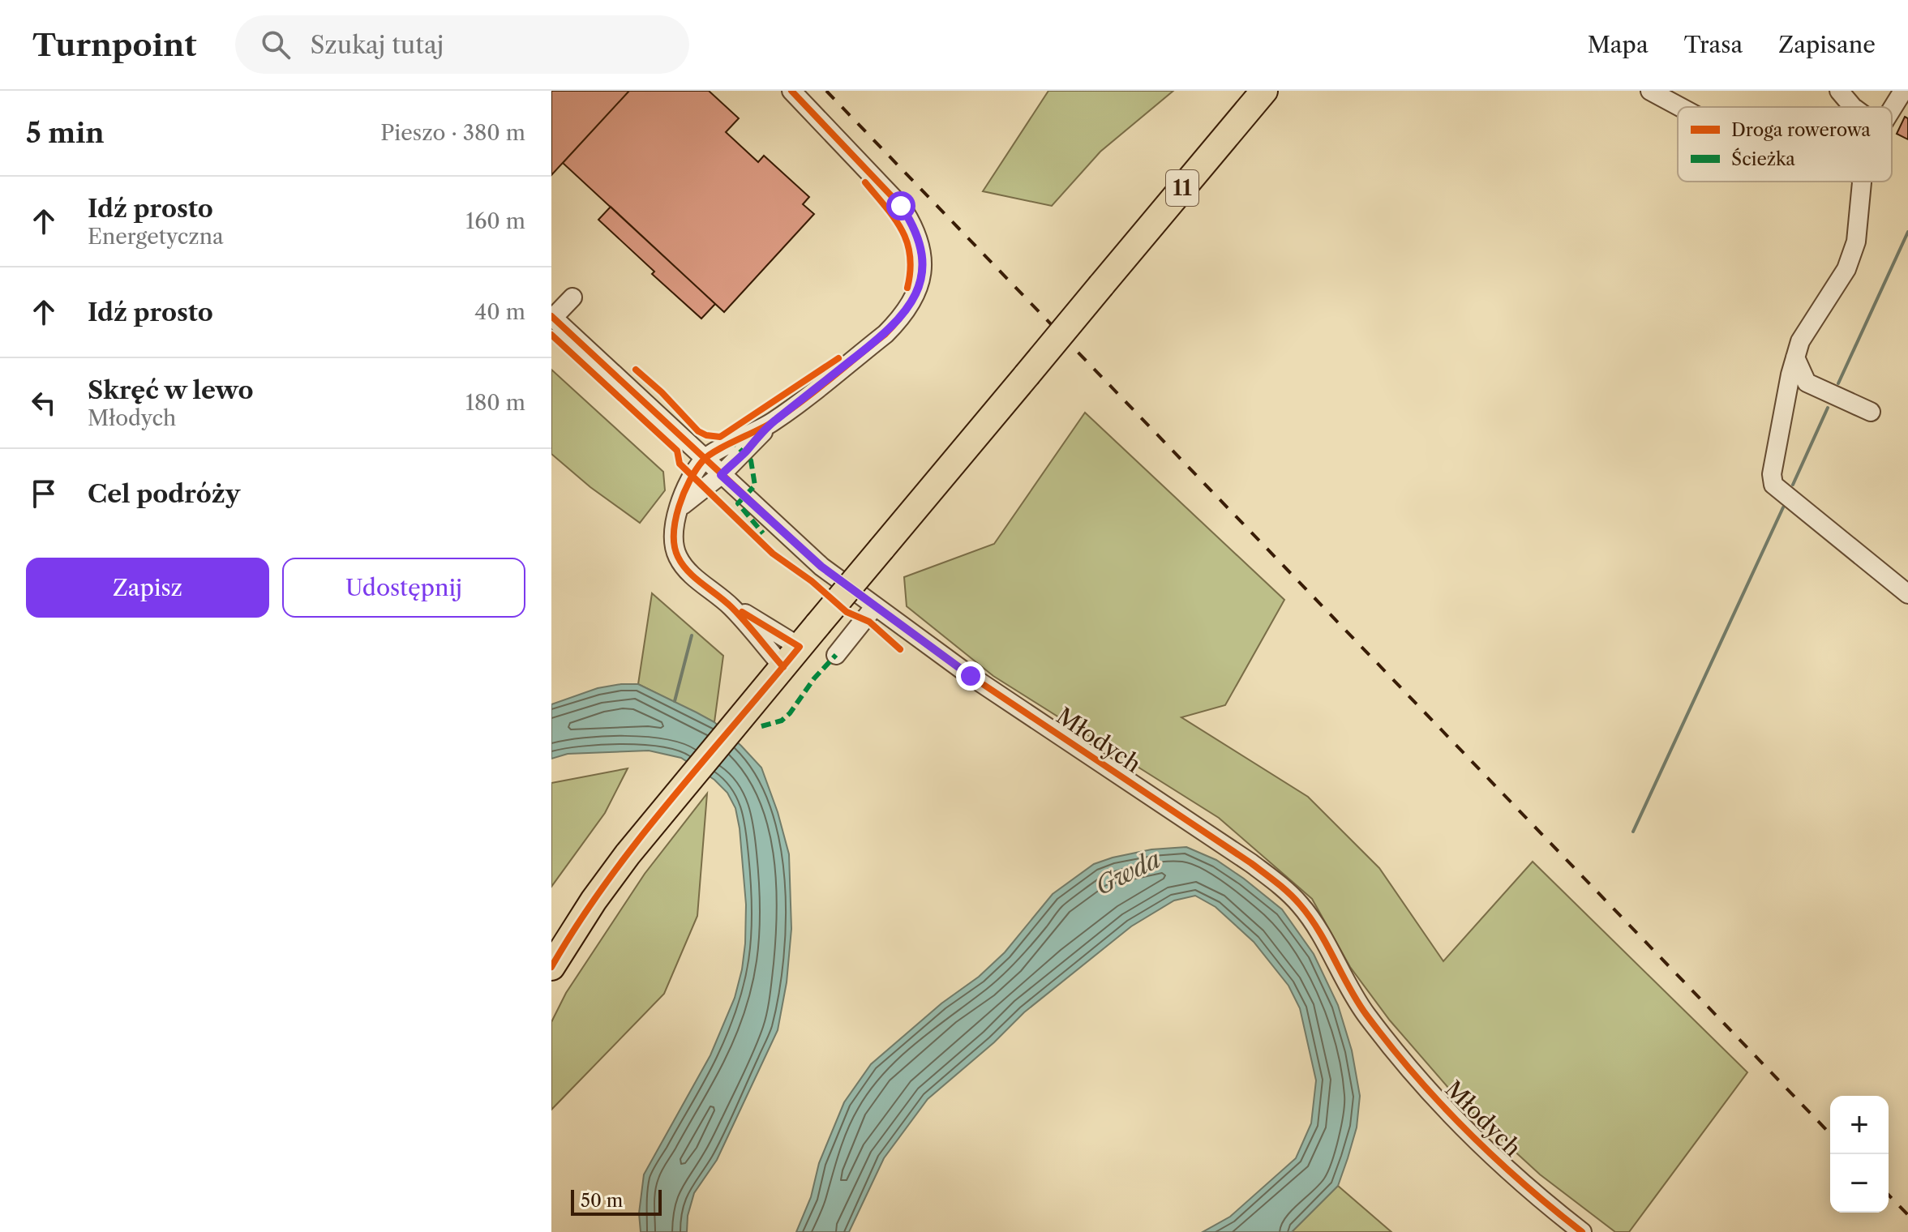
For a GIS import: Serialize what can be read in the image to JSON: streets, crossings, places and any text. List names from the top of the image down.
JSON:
{
  "streets": {
    "highway": ["11"],
    "street": ["Młodych"]
  },
  "water": ["Gwda"],
  "legend": ["Droga rowerowa", "Ścieżka"],
  "scale_bar": "50 m",
  "page": {
    "header": "Turnpoint",
    "search": "Szukaj tutaj",
    "nav": ["Mapa", "Trasa", "Zapisane"],
    "heading": ["5 min", "Pieszo · 380 m"],
    "list": [
      ["Idź prosto", "Energetyczna", "160 m"],
      ["Idź prosto", "40 m"],
      ["Skręć w lewo", "Młodych", "180 m"],
      "Cel podróży"
    ],
    "buttons": ["Zapisz", "Udostępnij"],
    "map_buttons": ["+", "−"],
    "scale": "50 m"
  }
}
